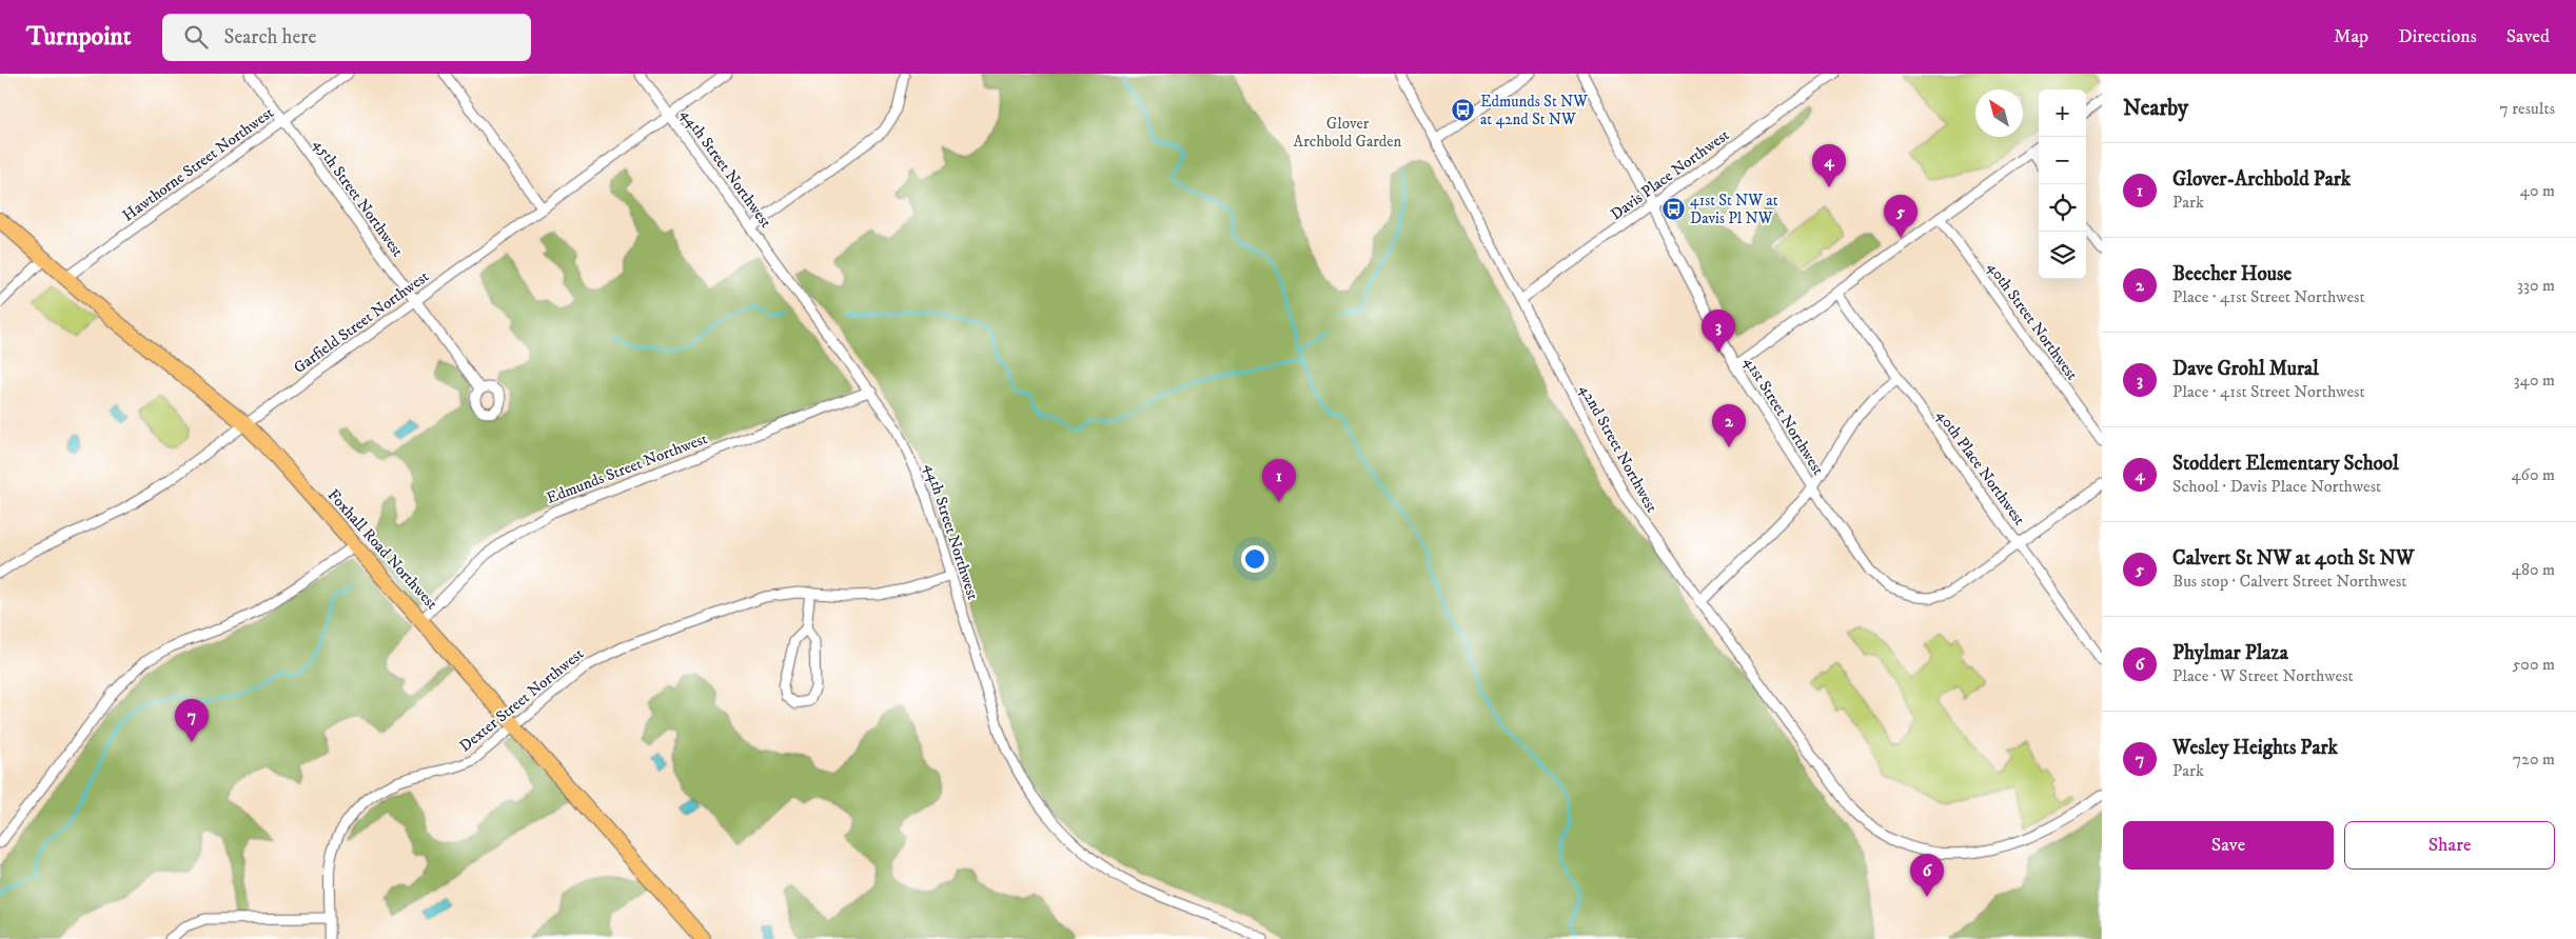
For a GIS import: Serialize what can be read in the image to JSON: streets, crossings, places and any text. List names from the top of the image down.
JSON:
{
  "streets": {
    "main road": ["Foxhall Road Northwest"],
    "street": [
      "Hawthorne Street Northwest",
      "44th Street Northwest",
      "Davis Place Northwest",
      "45th Street Northwest",
      "40th Street Northwest",
      "Garfield Street Northwest",
      "41st Street Northwest",
      "42nd Street Northwest",
      "40th Place Northwest",
      "Edmunds Street Northwest",
      "Dexter Street Northwest"
    ]
  },
  "crossings": [
    ["Hawthorne Street Northwest", "45th Street Northwest"],
    ["Hawthorne Street Northwest", "Foxhall Road Northwest"],
    ["44th Street Northwest", "Garfield Street Northwest"],
    ["44th Street Northwest", "Edmunds Street Northwest"],
    ["44th Street Northwest", "Dexter Street Northwest"],
    ["Davis Place Northwest", "41st Street Northwest"],
    ["Davis Place Northwest", "42nd Street Northwest"],
    ["45th Street Northwest", "Garfield Street Northwest"],
    ["Garfield Street Northwest", "Foxhall Road Northwest"],
    ["41st Street Northwest", "40th Place Northwest"],
    ["Edmunds Street Northwest", "Foxhall Road Northwest"],
    ["Foxhall Road Northwest", "Dexter Street Northwest"]
  ],
  "parks": ["Glover Archbold Garden"],
  "places": {
    "bus stop": ["Edmunds St NW at 42nd St NW", "41st St NW at Davis Pl NW"]
  },
  "north": "top left",
  "page": {
    "header": "Turnpoint",
    "search": "Search here",
    "nav": ["Map", "Directions", "Saved"],
    "heading": ["Nearby", "7 results"],
    "map_buttons": ["+", "−"],
    "list": [
      {
        "mark": "1",
        "name": "Glover-Archbold Park",
        "note": "Park",
        "value": "40 m"
      },
      {
        "mark": "2",
        "name": "Beecher House",
        "note": "Place · 41st Street Northwest",
        "value": "330 m"
      },
      {
        "mark": "3",
        "name": "Dave Grohl Mural",
        "note": "Place · 41st Street Northwest",
        "value": "340 m"
      },
      {
        "mark": "4",
        "name": "Stoddert Elementary School",
        "note": "School · Davis Place Northwest",
        "value": "460 m"
      },
      {
        "mark": "5",
        "name": "Calvert St NW at 40th St NW",
        "note": "Bus stop · Calvert Street Northwest",
        "value": "480 m"
      },
      {
        "mark": "6",
        "name": "Phylmar Plaza",
        "note": "Place · W Street Northwest",
        "value": "500 m"
      },
      {
        "mark": "7",
        "name": "Wesley Heights Park",
        "note": "Park",
        "value": "720 m"
      }
    ],
    "pins": [
      "4",
      "5",
      "3",
      "2",
      "1",
      "7",
      "6"
    ],
    "buttons": ["Save", "Share"]
  }
}
